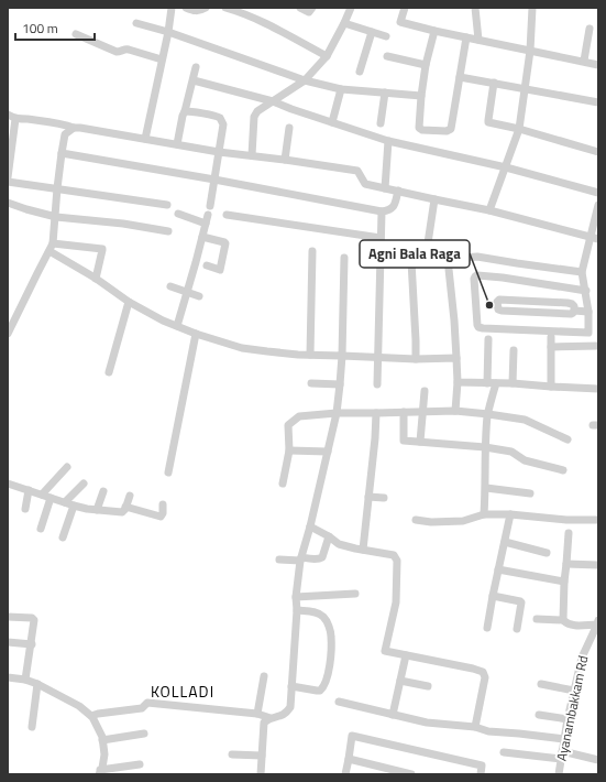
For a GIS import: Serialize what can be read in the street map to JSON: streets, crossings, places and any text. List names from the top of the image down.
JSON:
{
  "streets": {
    "street": ["Ayanambakkam Rd"]
  },
  "districts": ["KOLLADI"],
  "places": ["Agni Bala Raga"],
  "scale_bar": "100 m"
}
